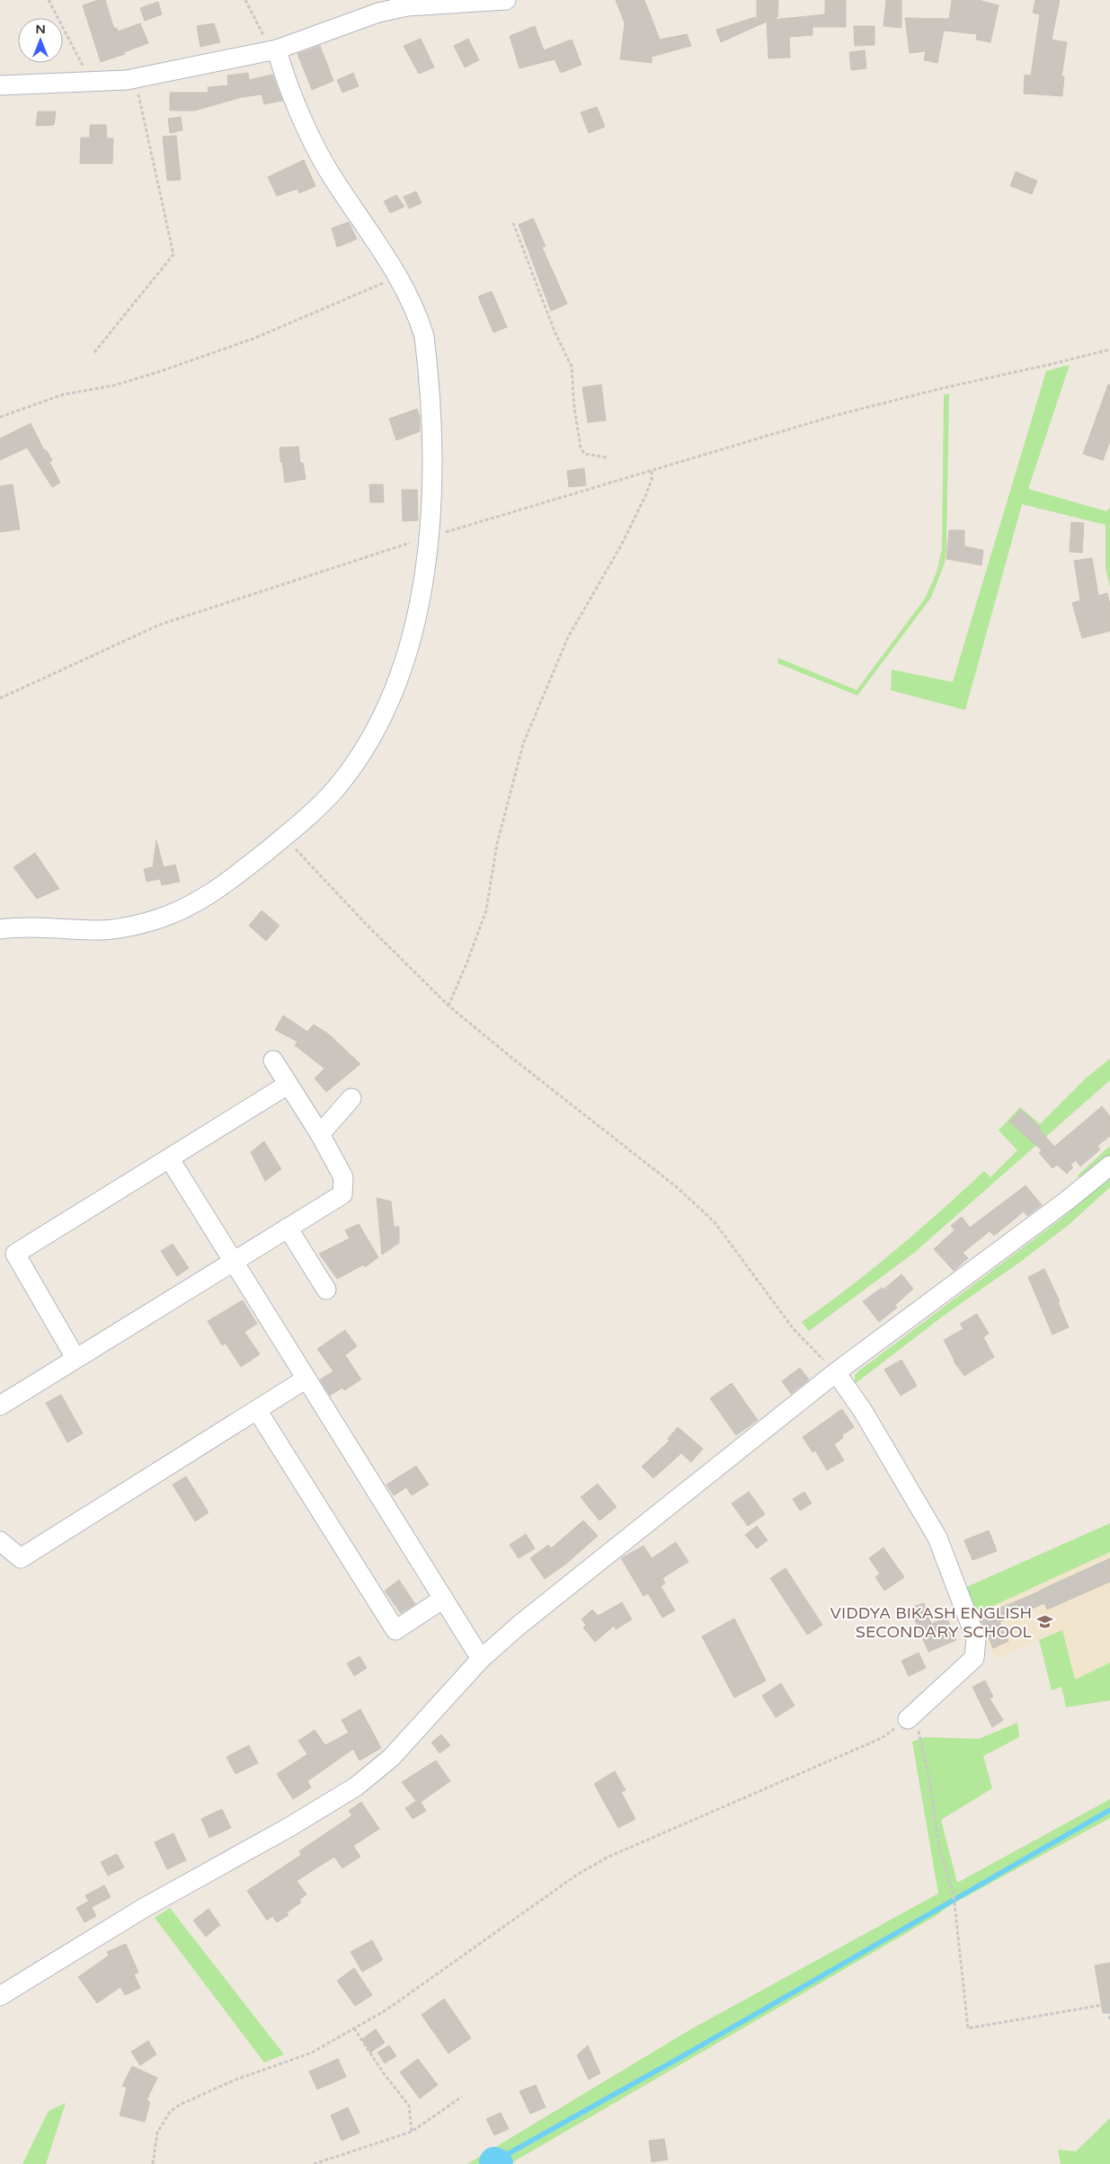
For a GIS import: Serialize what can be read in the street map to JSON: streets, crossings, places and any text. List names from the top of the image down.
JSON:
{
  "places": {
    "school or university": ["VIDDYA BIKASH ENGLISH SECONDARY SCHOOL"]
  },
  "north": "top"
}
